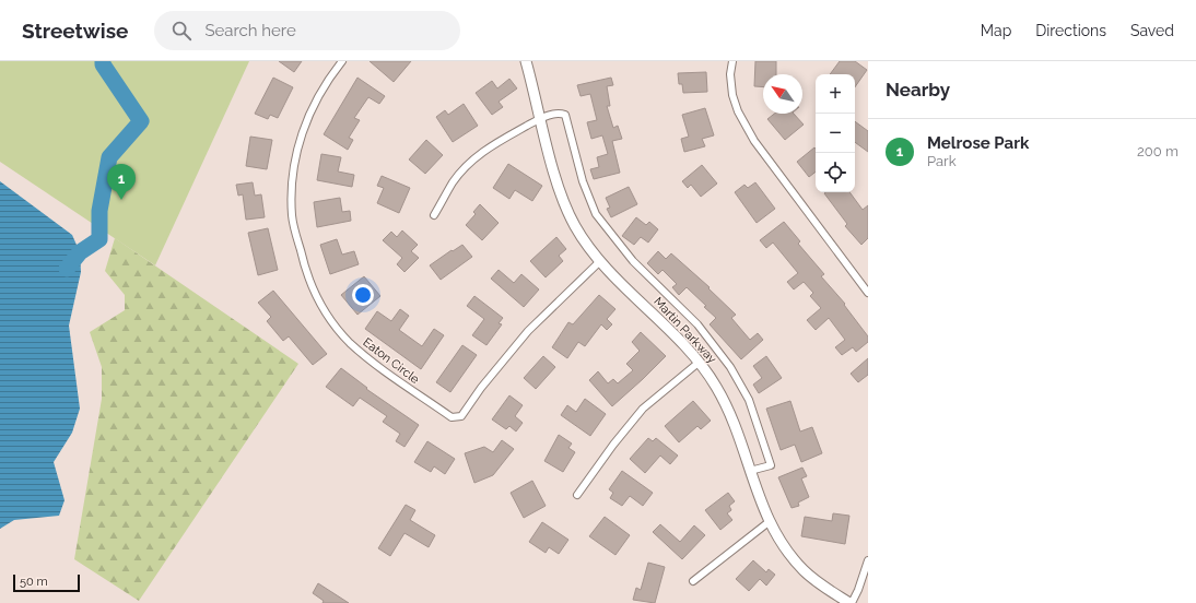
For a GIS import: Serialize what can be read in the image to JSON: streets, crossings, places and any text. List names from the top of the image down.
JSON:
{
  "streets": {
    "street": ["Martin Parkway", "Eaton Circle"]
  },
  "crossings": [
    ["Martin Parkway", "Eaton Circle"]
  ],
  "scale_bar": "50 m",
  "north": "top left",
  "page": {
    "header": "Streetwise",
    "search": "Search here",
    "nav": ["Map", "Directions", "Saved"],
    "heading": "Nearby",
    "map_buttons": ["+", "−"],
    "list": [
      {
        "mark": "1",
        "name": "Melrose Park",
        "note": "Park",
        "value": "200 m"
      }
    ],
    "pins": "1",
    "scale": "50 m"
  }
}
